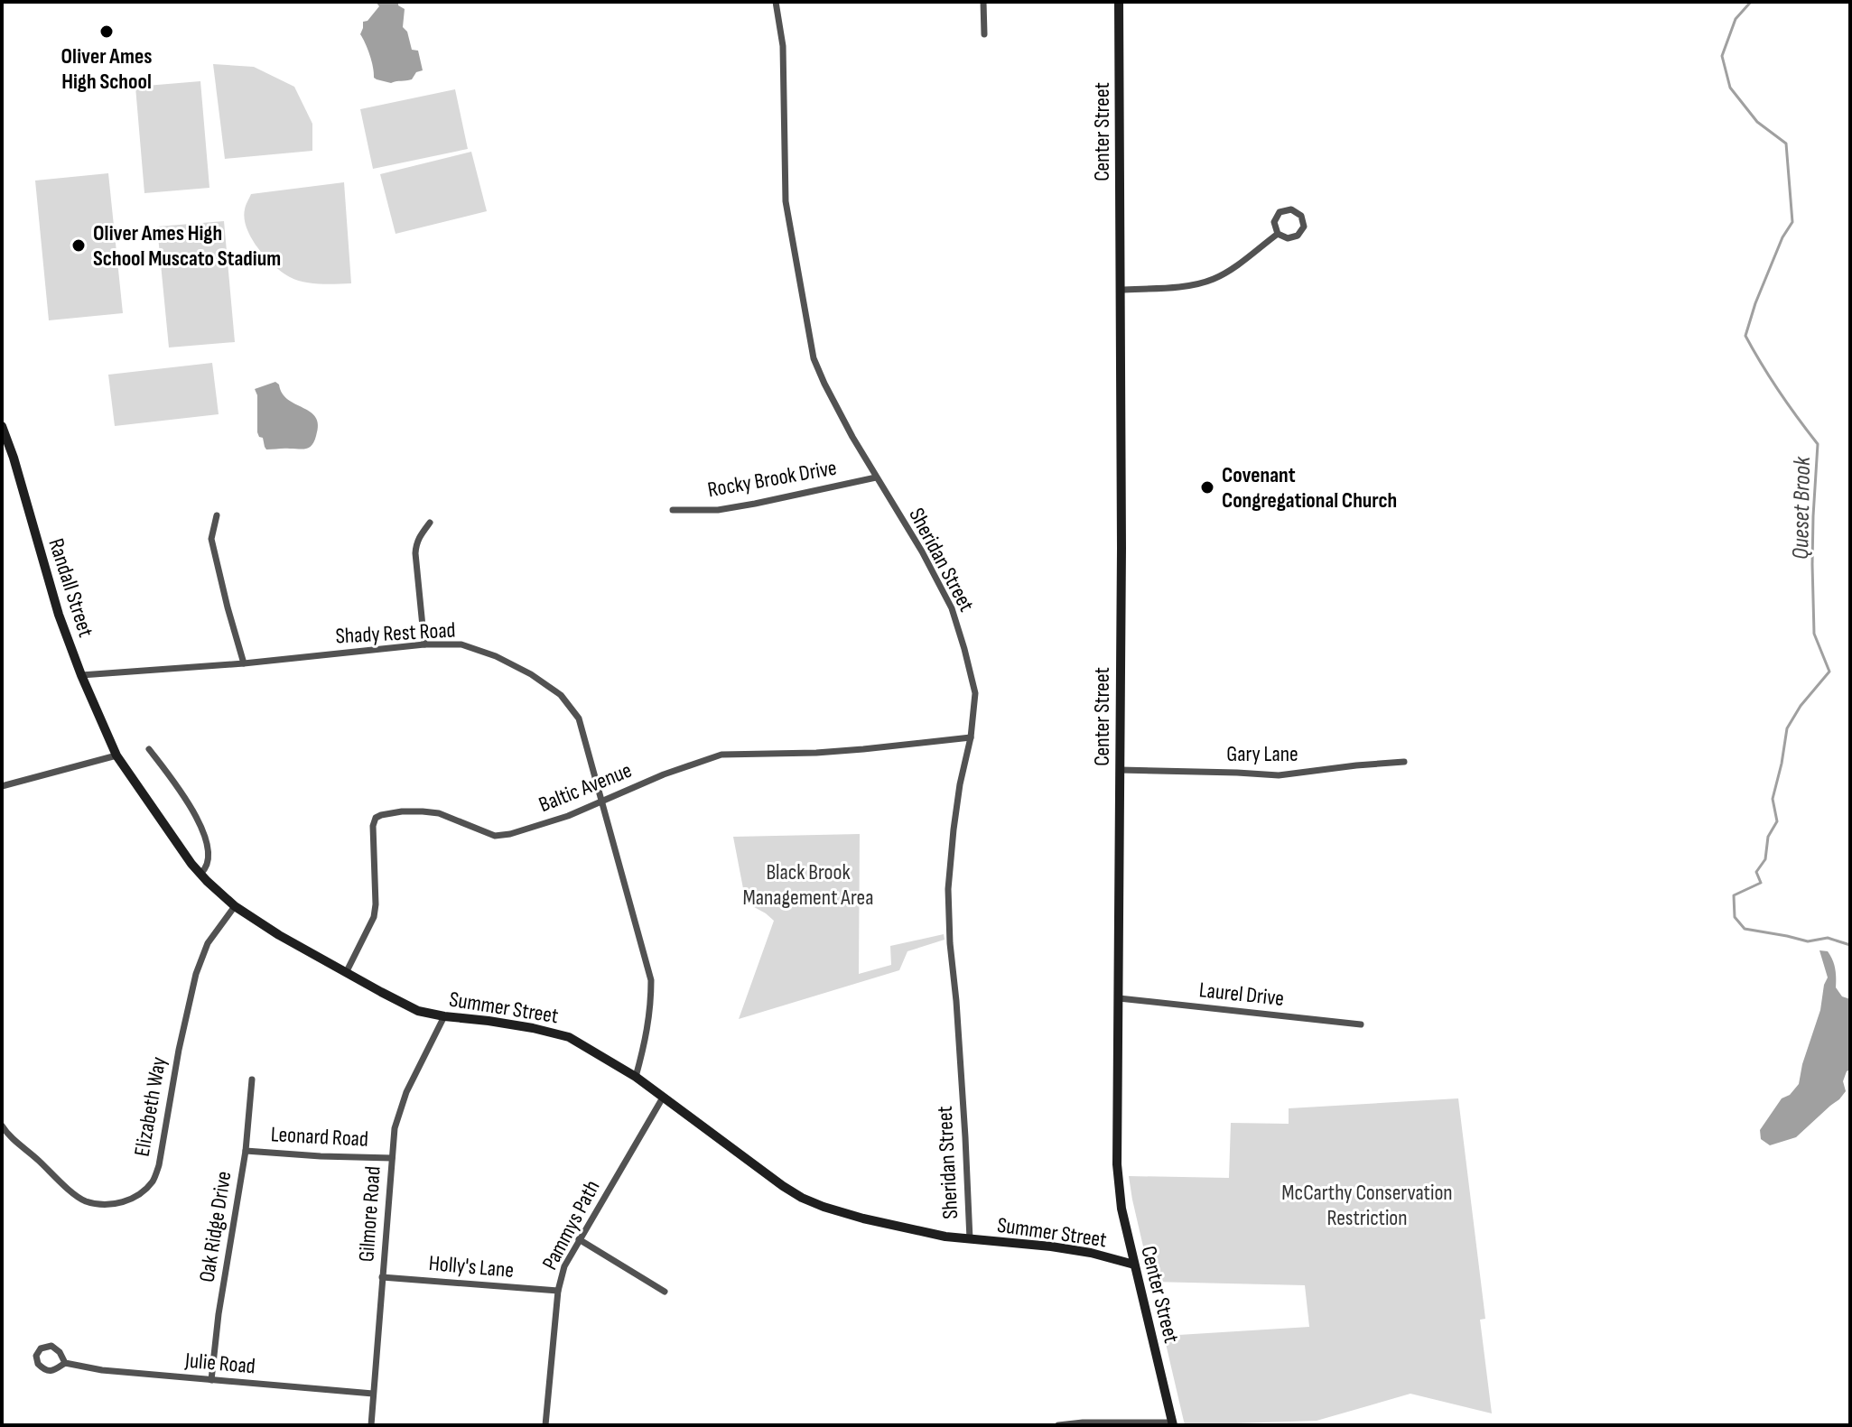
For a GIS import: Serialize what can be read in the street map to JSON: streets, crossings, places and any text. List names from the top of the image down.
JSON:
{
  "streets": {
    "street": [
      "Center Street",
      "Rocky Brook Drive",
      "Sheridan Street",
      "Randall Street",
      "Shady Rest Road",
      "Gary Lane",
      "Baltic Avenue",
      "Laurel Drive",
      "Summer Street",
      "Elizabeth Way",
      "Leonard Road",
      "Gilmore Road",
      "Pammys Path",
      "Oak Ridge Drive",
      "Holly's Lane",
      "Julie Road"
    ]
  },
  "crossings": [
    ["Center Street", "Gary Lane"],
    ["Center Street", "Laurel Drive"],
    ["Center Street", "Summer Street"],
    ["Rocky Brook Drive", "Sheridan Street"],
    ["Sheridan Street", "Baltic Avenue"],
    ["Sheridan Street", "Summer Street"],
    ["Randall Street", "Shady Rest Road"],
    ["Randall Street", "Summer Street"],
    ["Shady Rest Road", "Baltic Avenue"],
    ["Shady Rest Road", "Summer Street"],
    ["Baltic Avenue", "Summer Street"],
    ["Summer Street", "Elizabeth Way"],
    ["Summer Street", "Gilmore Road"],
    ["Summer Street", "Pammys Path"],
    ["Leonard Road", "Gilmore Road"],
    ["Leonard Road", "Oak Ridge Drive"],
    ["Gilmore Road", "Holly's Lane"],
    ["Gilmore Road", "Julie Road"],
    ["Pammys Path", "Holly's Lane"],
    ["Oak Ridge Drive", "Julie Road"]
  ],
  "water": ["Queset Brook"],
  "parks": ["Black Brook Management Area", "McCarthy Conservation Restriction"],
  "places": ["Oliver Ames High School", "Oliver Ames High School Muscato Stadium", "Covenant Congregational Church"]
}
